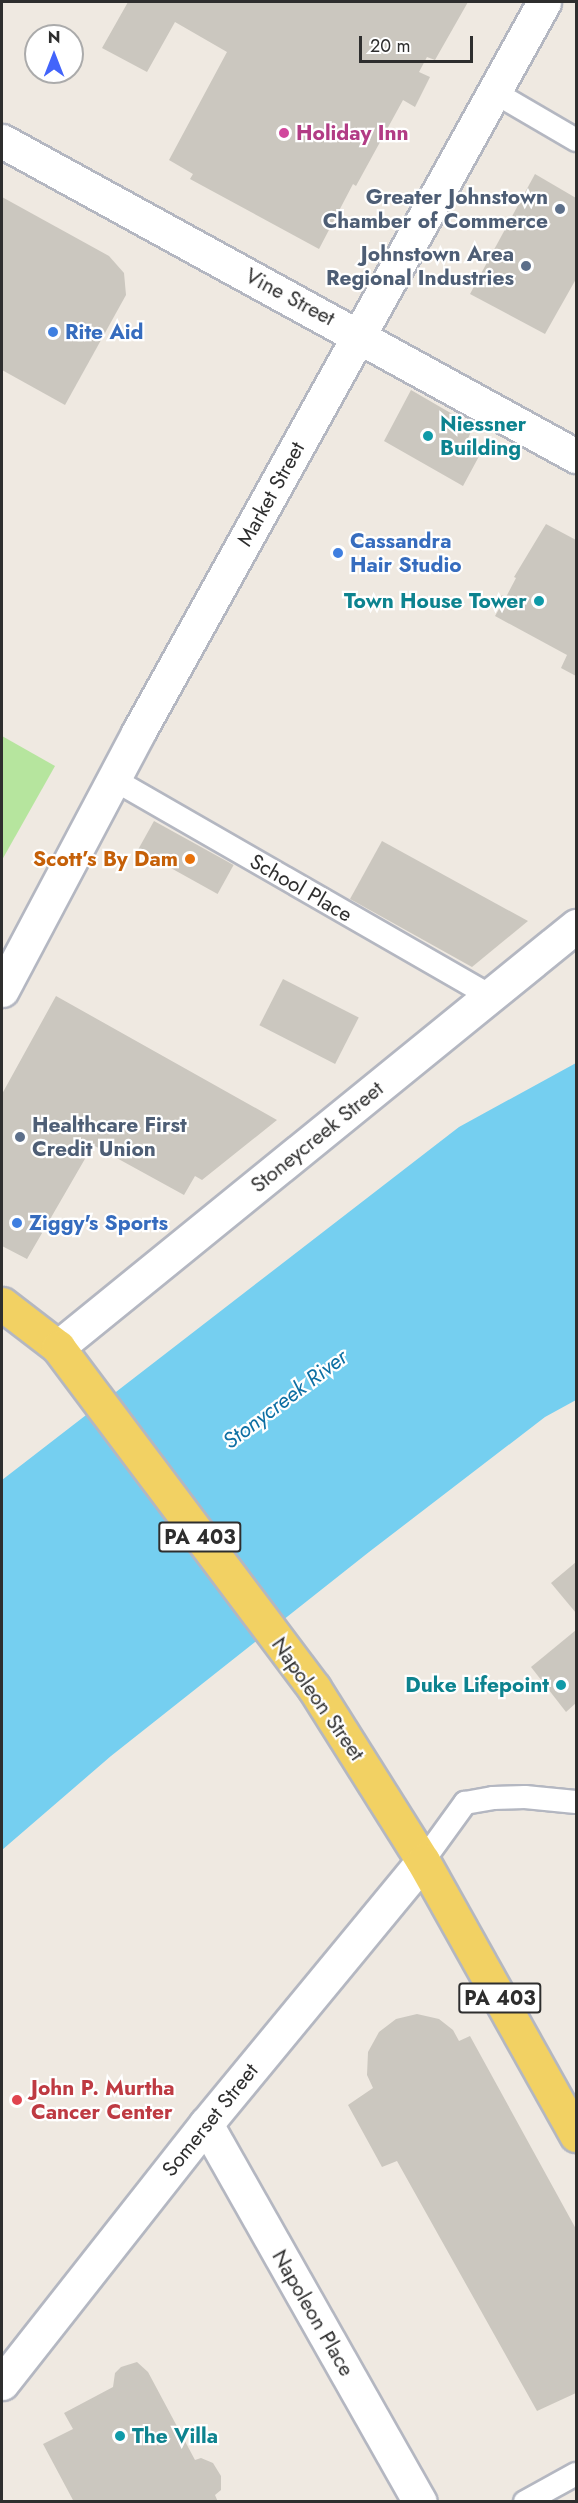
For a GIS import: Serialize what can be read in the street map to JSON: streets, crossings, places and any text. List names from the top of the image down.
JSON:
{
  "streets": {
    "main road": ["PA 403", "Napoleon Street"],
    "street": [
      "Vine Street",
      "Market Street",
      "Stoneycreek Street",
      "Somerset Street",
      "Napoleon Place"
    ],
    "lane": ["School Place"]
  },
  "crossings": [
    ["Vine Street", "Market Street"],
    ["Market Street", "School Place"],
    ["School Place", "Stoneycreek Street"],
    ["Stoneycreek Street", "Napoleon Street"],
    ["Napoleon Street", "Somerset Street"],
    ["Somerset Street", "Napoleon Place"]
  ],
  "water": ["Stonycreek River"],
  "places": [
    "Holiday Inn",
    "Greater Johnstown Chamber of Commerce",
    "Johnstown Area Regional Industries",
    "Rite Aid",
    "Niessner Building",
    "Cassandra Hair Studio",
    "Town House Tower",
    "Scott’s By Dam",
    "Healthcare First Credit Union",
    "Ziggy's Sports",
    "Duke Lifepoint",
    "John P. Murtha Cancer Center",
    "The Villa"
  ],
  "scale_bar": "20 m",
  "north": "top"
}
